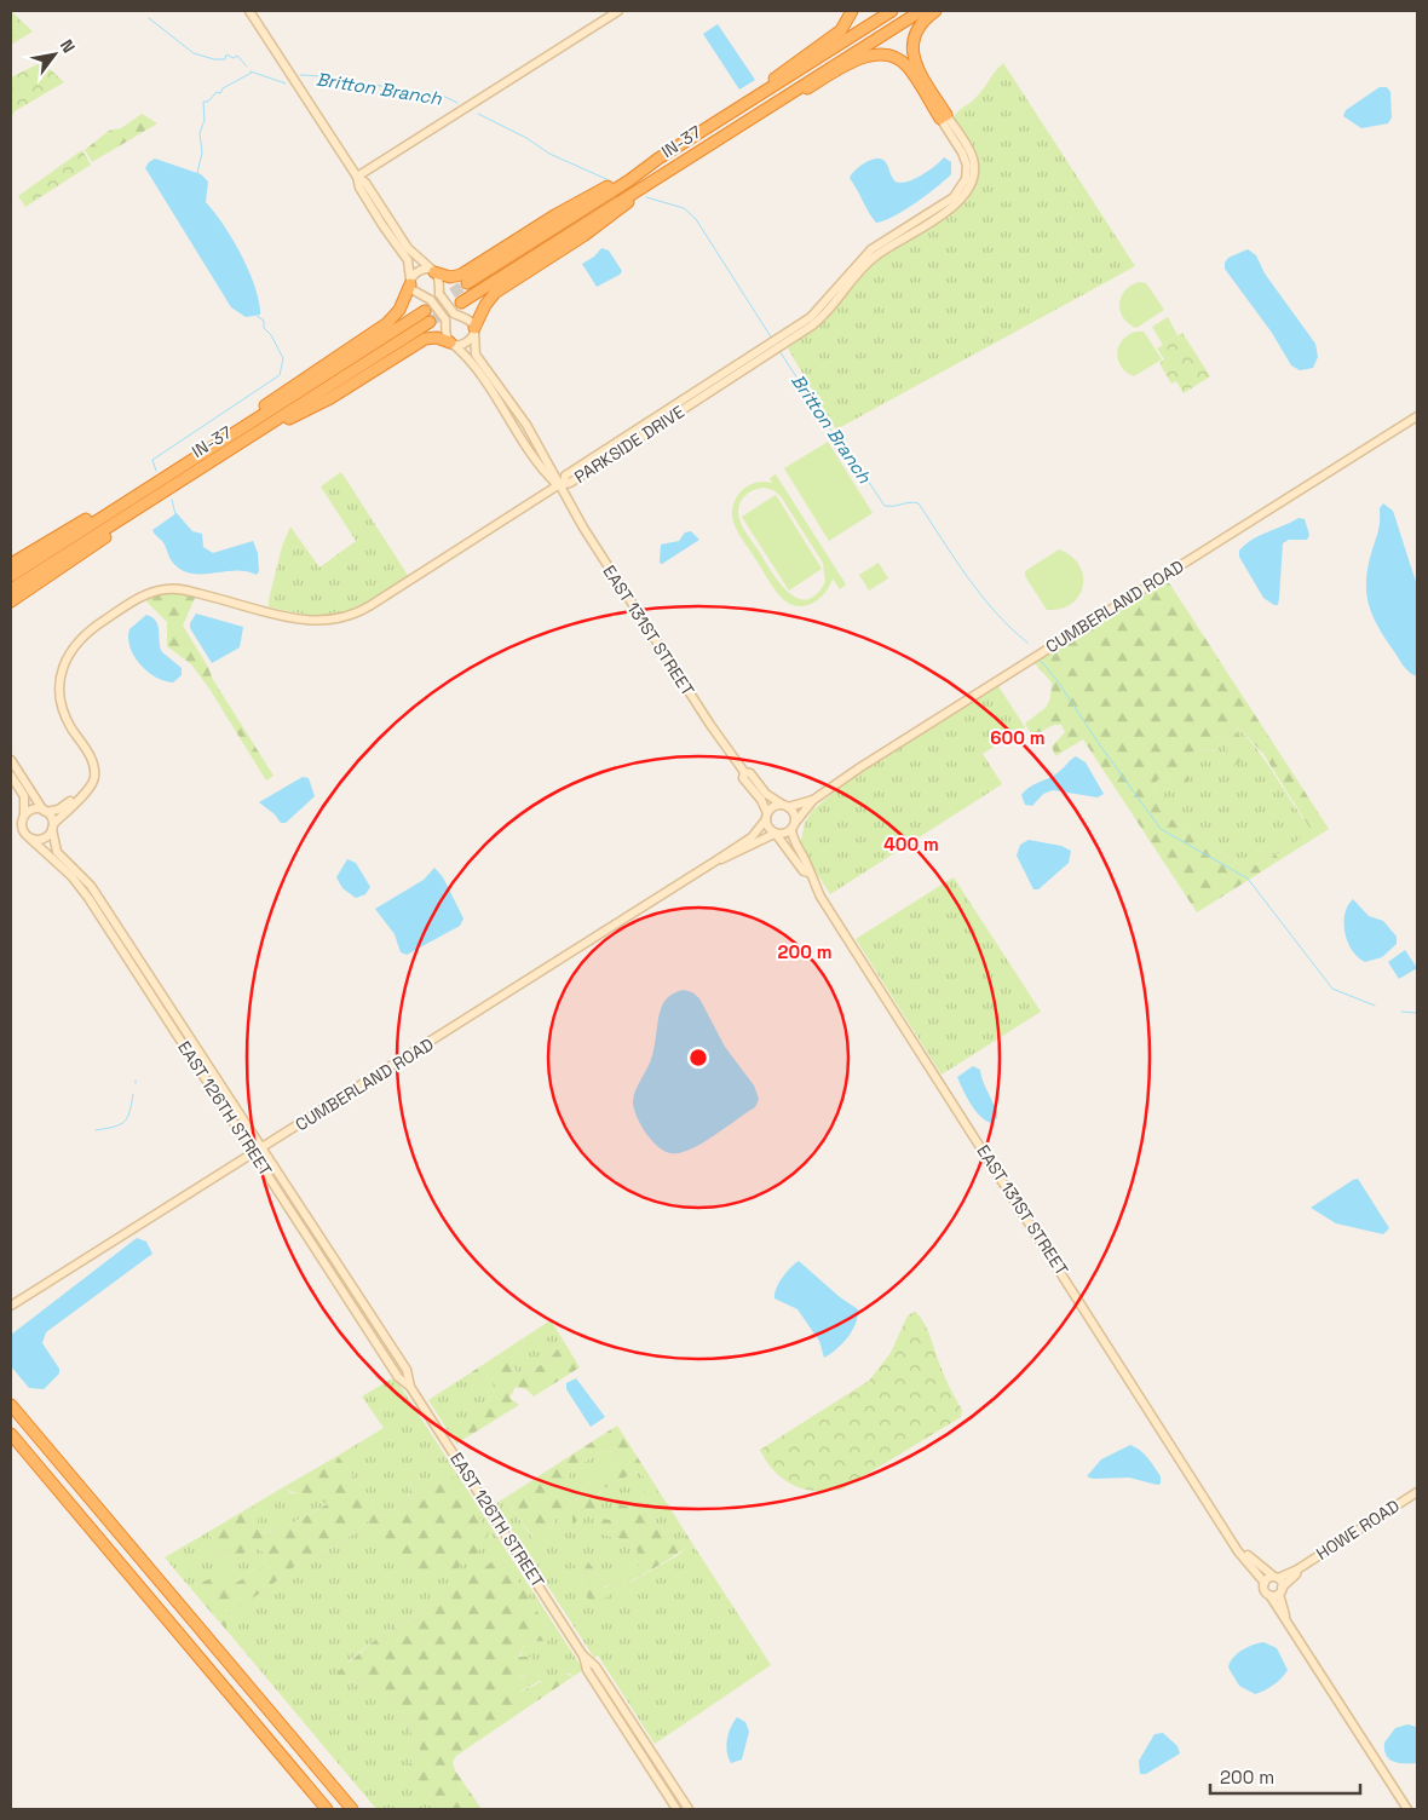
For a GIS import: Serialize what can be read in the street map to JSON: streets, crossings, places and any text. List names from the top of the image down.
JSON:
{
  "streets": {
    "highway": ["IN-37"],
    "street": [
      "PARKSIDE DRIVE",
      "CUMBERLAND ROAD",
      "EAST 131ST STREET",
      "EAST 126TH STREET",
      "HOWE ROAD"
    ]
  },
  "crossings": [
    ["PARKSIDE DRIVE", "EAST 131ST STREET"],
    ["PARKSIDE DRIVE", "EAST 126TH STREET"],
    ["CUMBERLAND ROAD", "EAST 131ST STREET"],
    ["CUMBERLAND ROAD", "EAST 126TH STREET"],
    ["EAST 131ST STREET", "HOWE ROAD"]
  ],
  "water": ["Britton Branch"],
  "scale_bar": "200 m",
  "north": "top right",
  "rings": ["600 m", "400 m", "200 m"]
}
